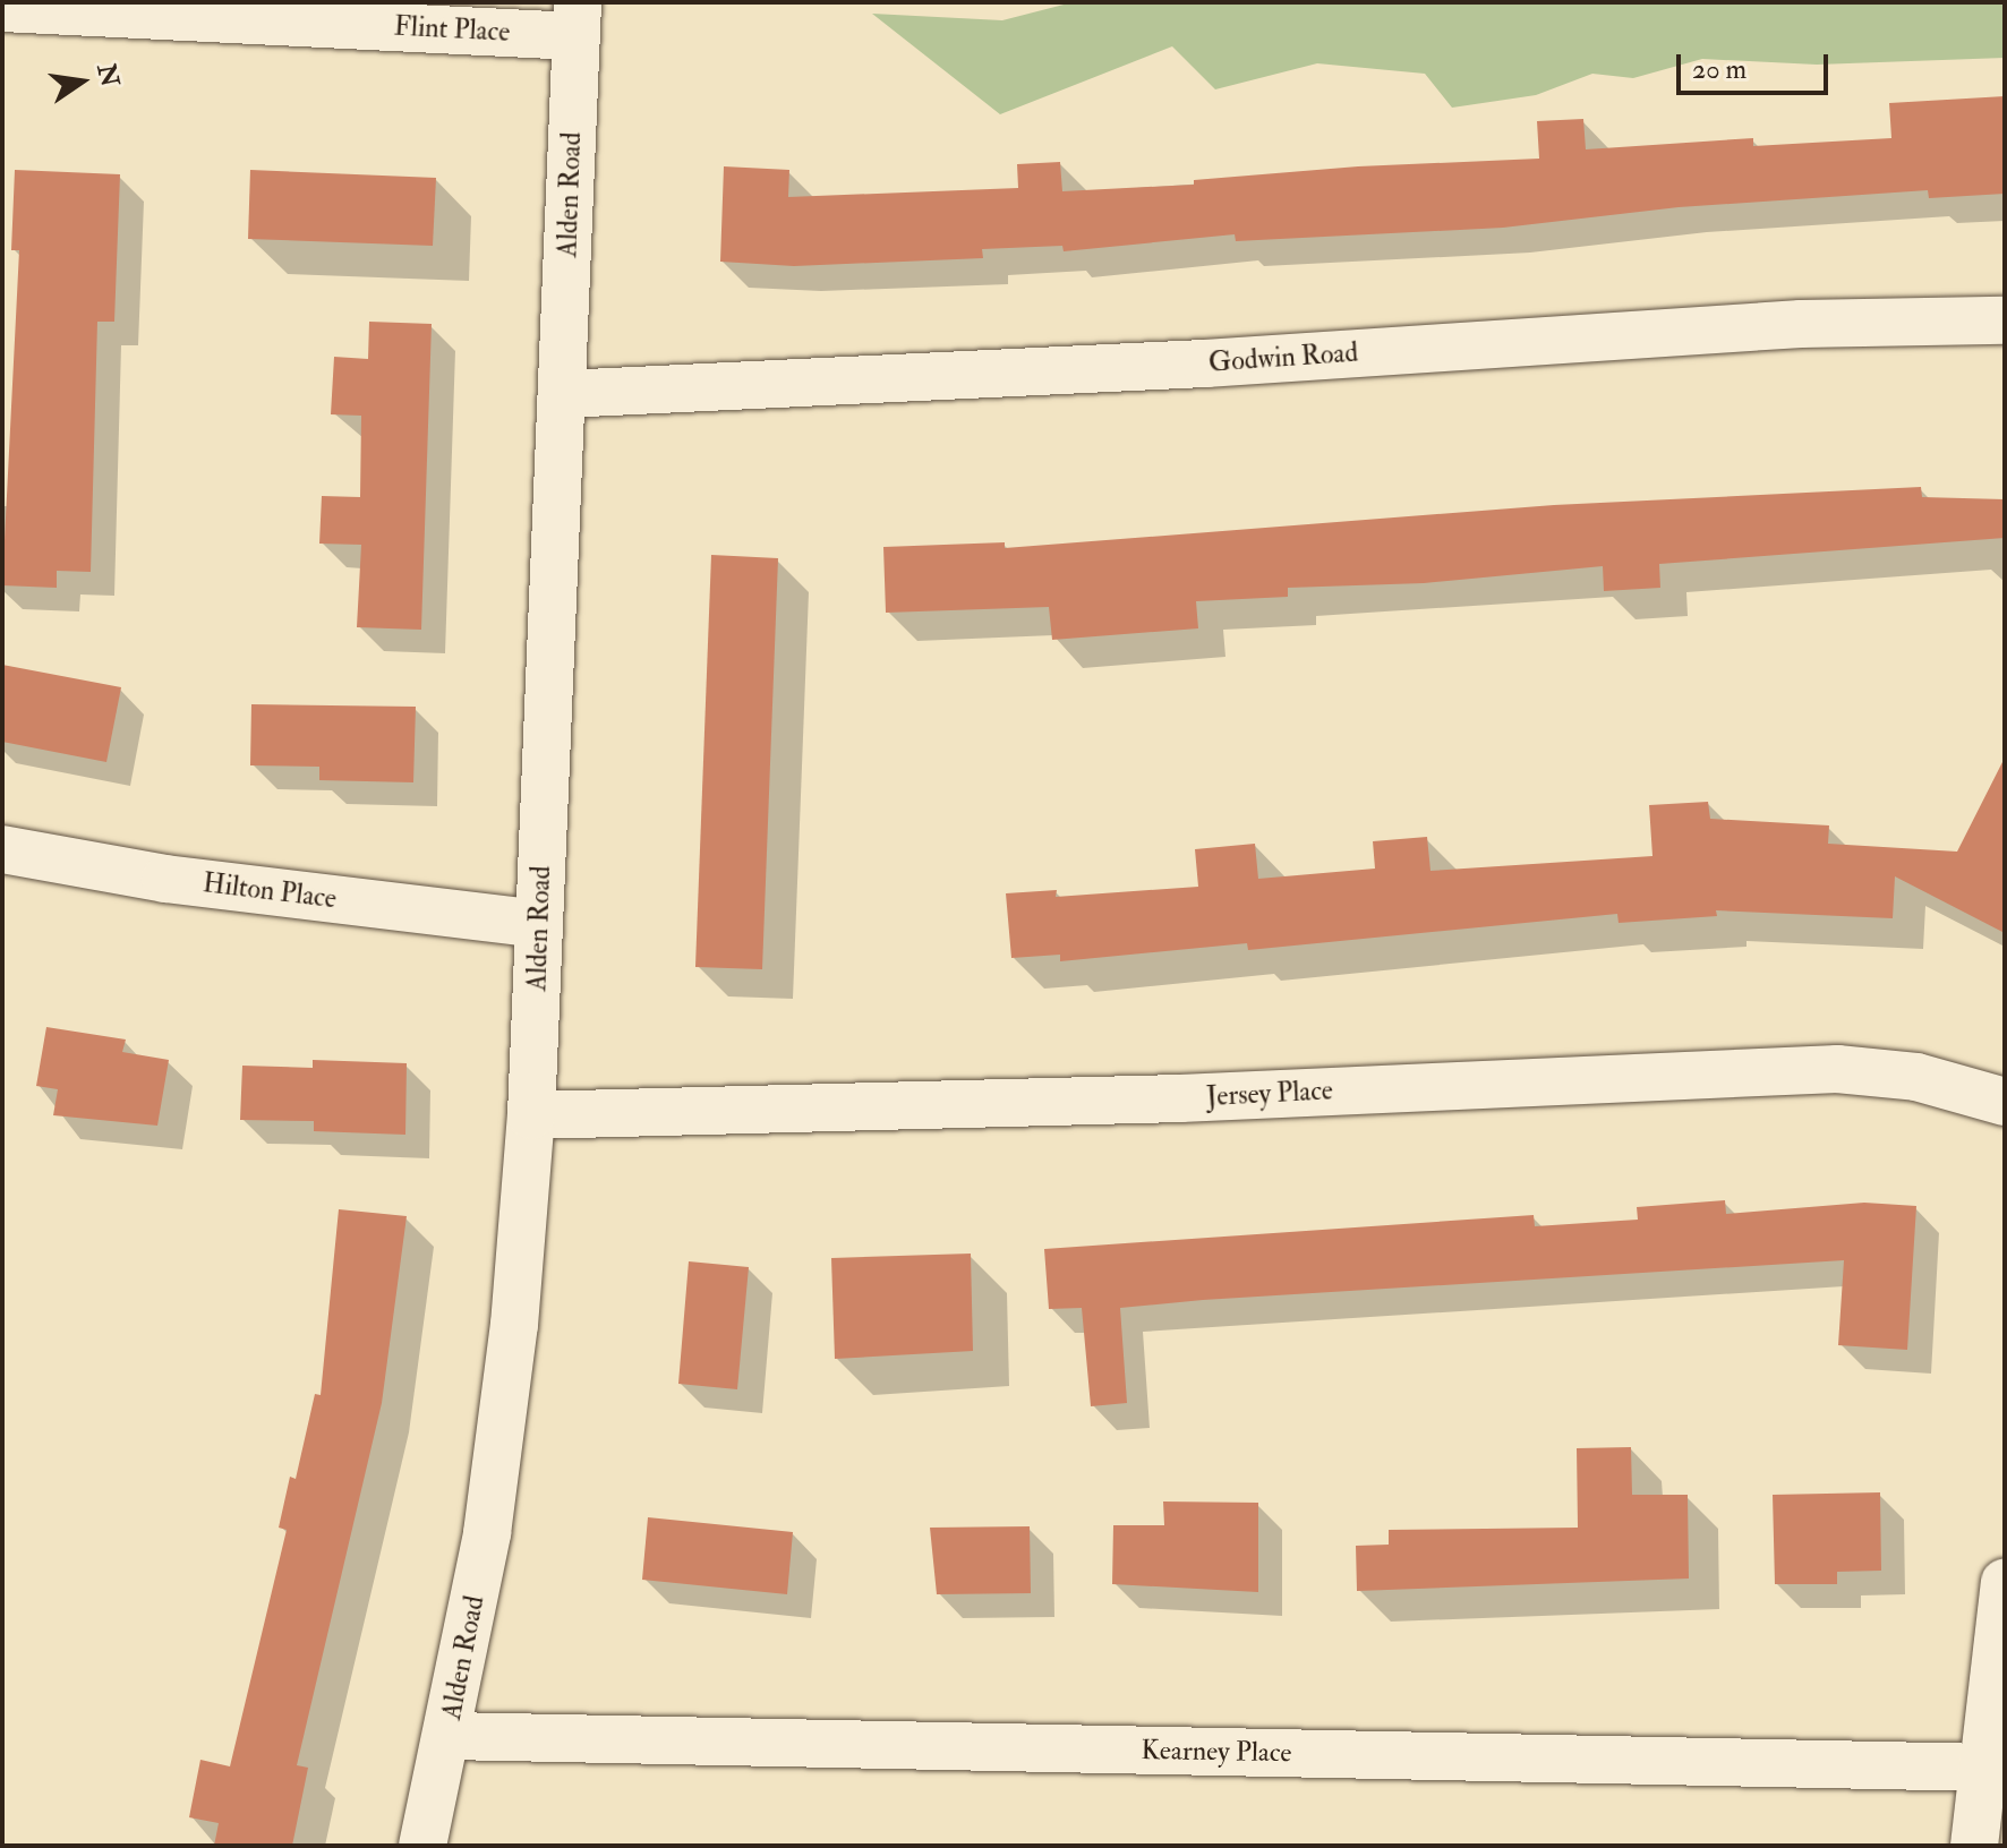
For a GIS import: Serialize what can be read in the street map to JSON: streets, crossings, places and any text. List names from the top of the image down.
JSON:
{
  "streets": {
    "street": [
      "Flint Place",
      "Alden Road",
      "Godwin Road",
      "Hilton Place",
      "Jersey Place",
      "Kearney Place"
    ]
  },
  "crossings": [
    ["Flint Place", "Alden Road"],
    ["Alden Road", "Godwin Road"],
    ["Alden Road", "Hilton Place"],
    ["Alden Road", "Jersey Place"],
    ["Alden Road", "Kearney Place"]
  ],
  "scale_bar": "20 m",
  "north": "right"
}
